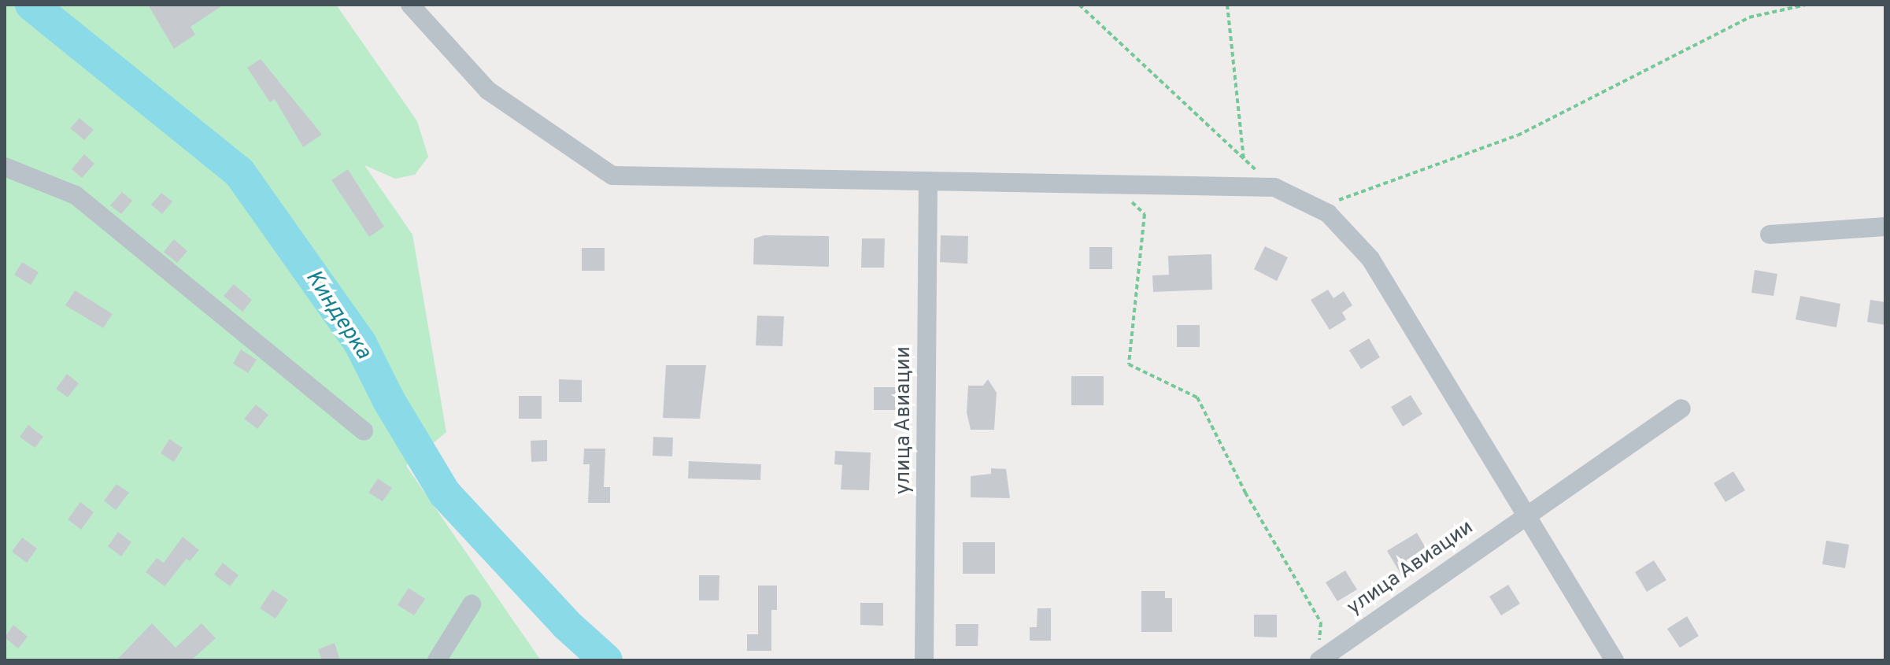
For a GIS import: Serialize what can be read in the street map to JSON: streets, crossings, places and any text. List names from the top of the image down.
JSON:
{
  "streets": {
    "street": ["улица Авиации"]
  },
  "water": ["Киндерка"]
}
